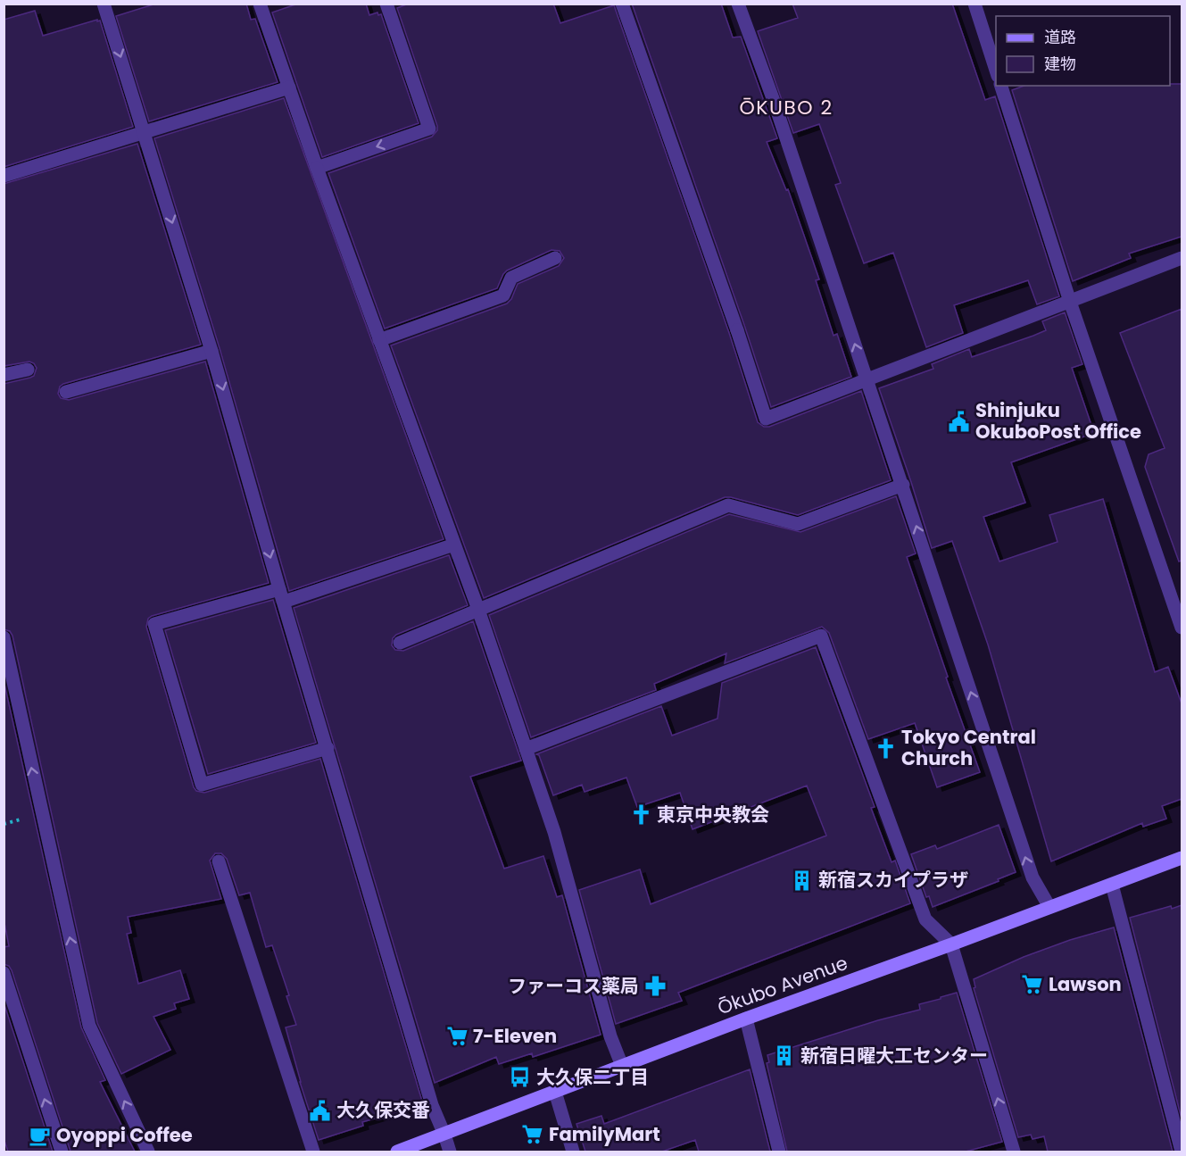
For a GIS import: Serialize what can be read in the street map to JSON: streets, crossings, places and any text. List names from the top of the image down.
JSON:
{
  "streets": {
    "main road": ["Ōkubo Avenue"]
  },
  "districts": ["ŌKUBO 2"],
  "places": {
    "public building": ["Shinjuku OkuboPost Office", "大久保交番"],
    "church": ["Tokyo Central Church", "東京中央教会"],
    "building": ["新宿スカイプラザ", "新宿日曜大工センター"],
    "supermarket": ["Lawson", "7-Eleven", "FamilyMart"],
    "pharmacy": ["ファーコス薬局"],
    "bus stop": ["大久保二丁目"],
    "cafe": ["Oyoppi Coffee"]
  },
  "legend": ["道路", "建物"]
}
